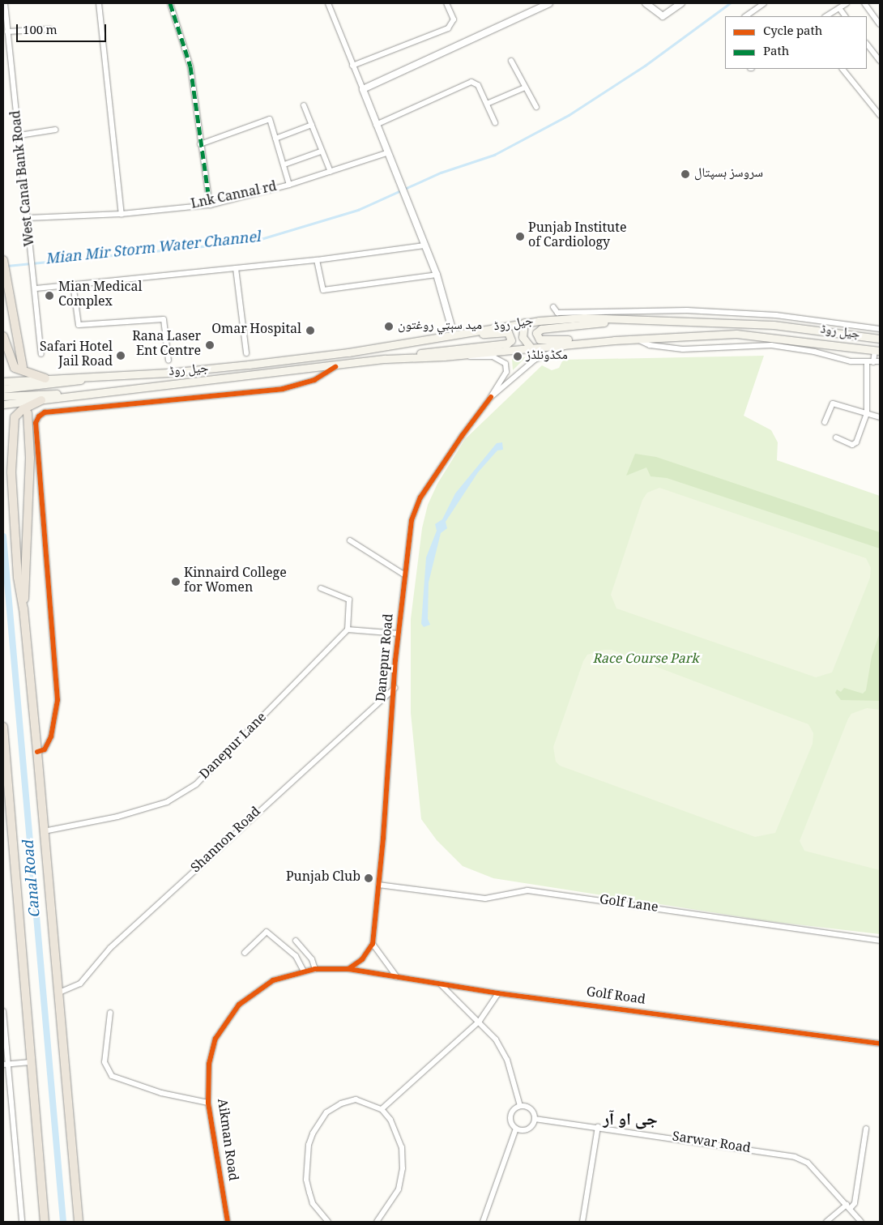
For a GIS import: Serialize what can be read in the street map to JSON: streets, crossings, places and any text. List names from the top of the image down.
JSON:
{
  "streets": {
    "main road": ["جیل روڈ"],
    "street": [
      "West Canal Bank Road",
      "Lnk Cannal rd",
      "Danepur Road",
      "Danepur Lane",
      "Shannon Road",
      "Golf Lane",
      "Golf Road",
      "Aikman Road",
      "Sarwar Road"
    ]
  },
  "crossings": [
    ["West Canal Bank Road", "Lnk Cannal rd"],
    ["جیل روڈ", "Danepur Road"],
    ["Danepur Road", "Shannon Road"],
    ["Danepur Road", "Golf Lane"],
    ["Golf Road", "Aikman Road"]
  ],
  "districts": ["جی او آر"],
  "water": ["Mian Mir Storm Water Channel", "Canal Road"],
  "parks": ["Race Course Park"],
  "places": [
    "سروسز ہسپتال",
    "Punjab Institute of Cardiology",
    "Mian Medical Complex",
    "مید سېټي روغتون",
    "Omar Hospital",
    "Rana Laser Ent Centre",
    "Safari Hotel Jail Road",
    "مکڈونلڈز",
    "Kinnaird College for Women",
    "Punjab Club"
  ],
  "legend": ["Cycle path", "Path"],
  "scale_bar": "100 m"
}
